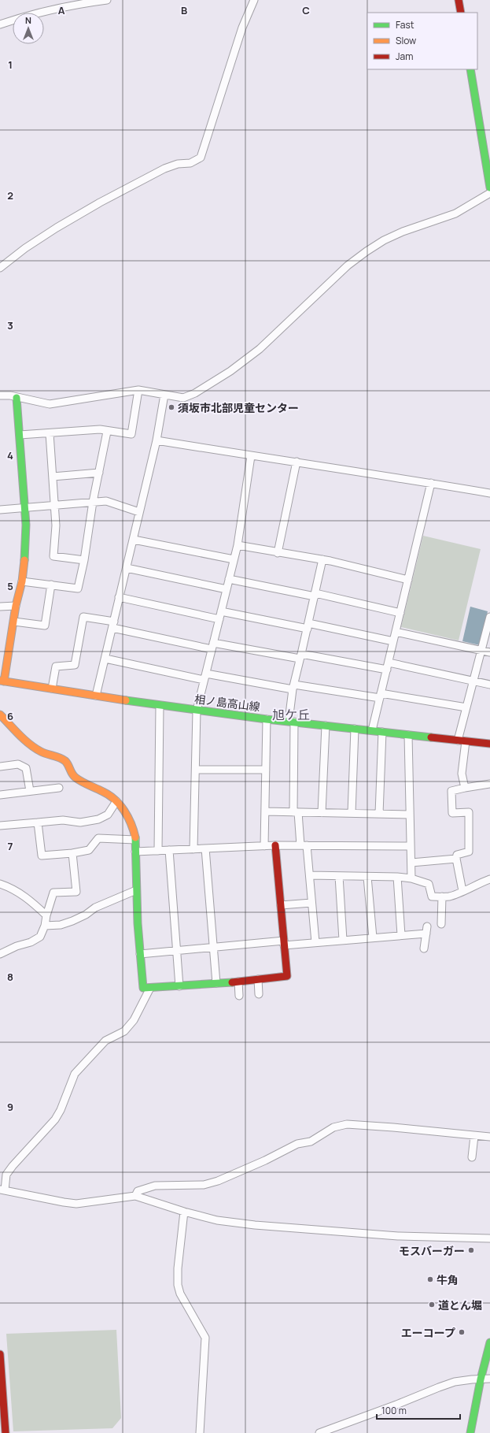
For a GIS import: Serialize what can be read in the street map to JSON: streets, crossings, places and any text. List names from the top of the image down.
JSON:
{
  "streets": {
    "main road": ["相ノ島高山線"]
  },
  "districts": ["旭ケ丘"],
  "places": [
    "須坂市北部児童センター",
    "モスバーガー",
    "牛角",
    "道とん堀",
    "エーコープ"
  ],
  "legend": ["Fast", "Slow", "Jam"],
  "scale_bar": "100 m",
  "north": "top",
  "grid": {
    "columns": ["A", "B", "C"],
    "rows": [
      "1",
      "2",
      "3",
      "4",
      "5",
      "6",
      "7",
      "8",
      "9"
    ]
  }
}
